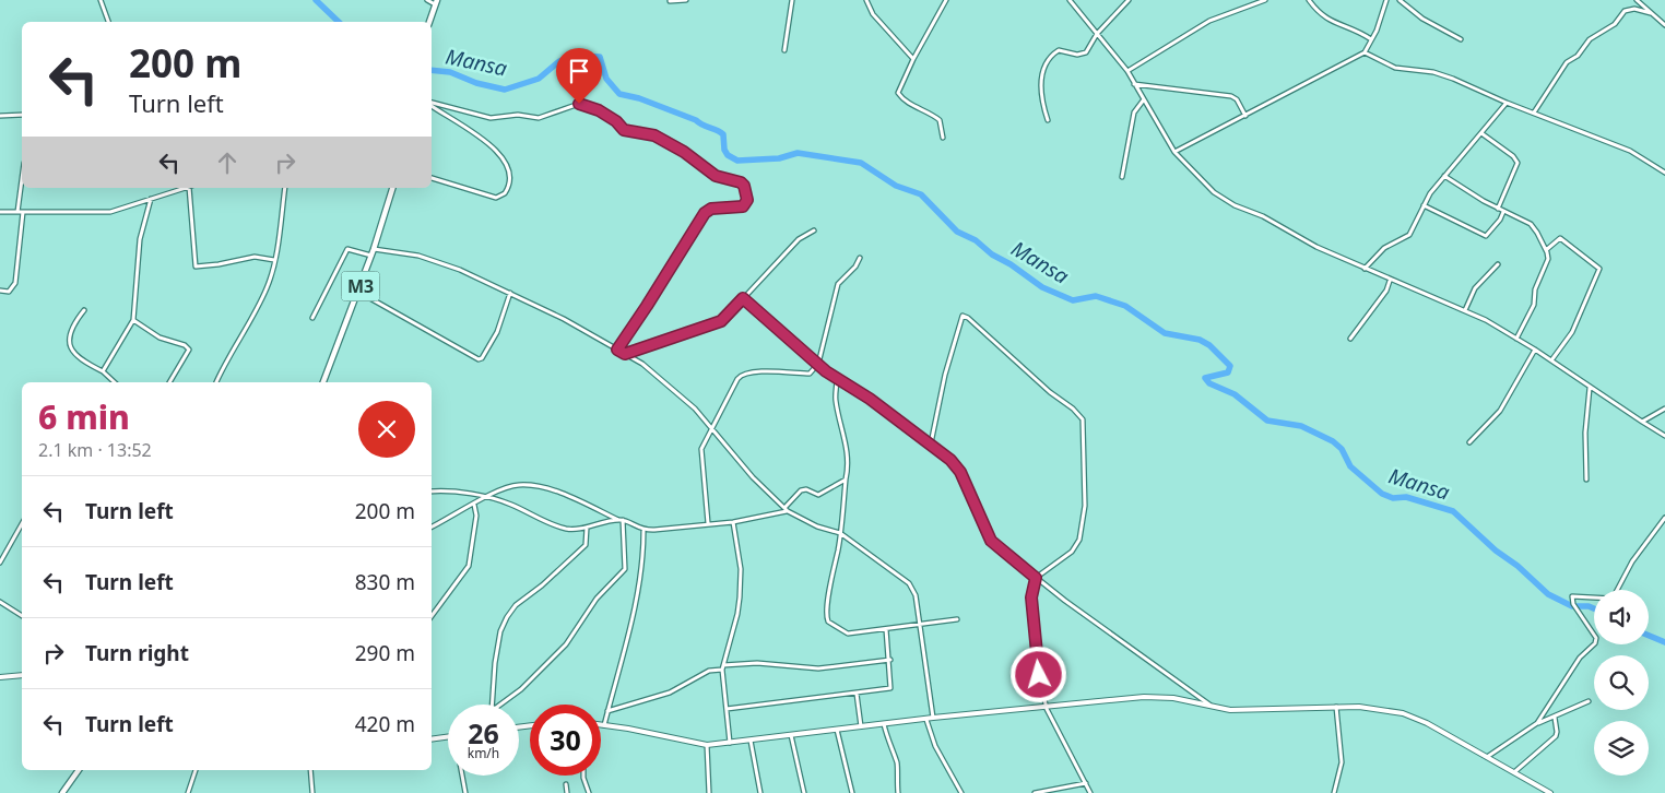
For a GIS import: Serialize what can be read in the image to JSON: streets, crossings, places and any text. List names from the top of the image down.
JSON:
{
  "streets": {
    "main road": ["M3"]
  },
  "water": ["Mansa"],
  "page": {
    "turn": ["200 m", "Turn left"],
    "heading": ["6 min", "2.1 km · 13:52"],
    "list": [
      {
        "name": "Turn left",
        "value": "200 m"
      },
      {
        "name": "Turn left",
        "value": "830 m"
      },
      {
        "name": "Turn right",
        "value": "290 m"
      },
      {
        "name": "Turn left",
        "value": "420 m"
      }
    ],
    "speed": "26 km/h",
    "limit": "30"
  }
}
